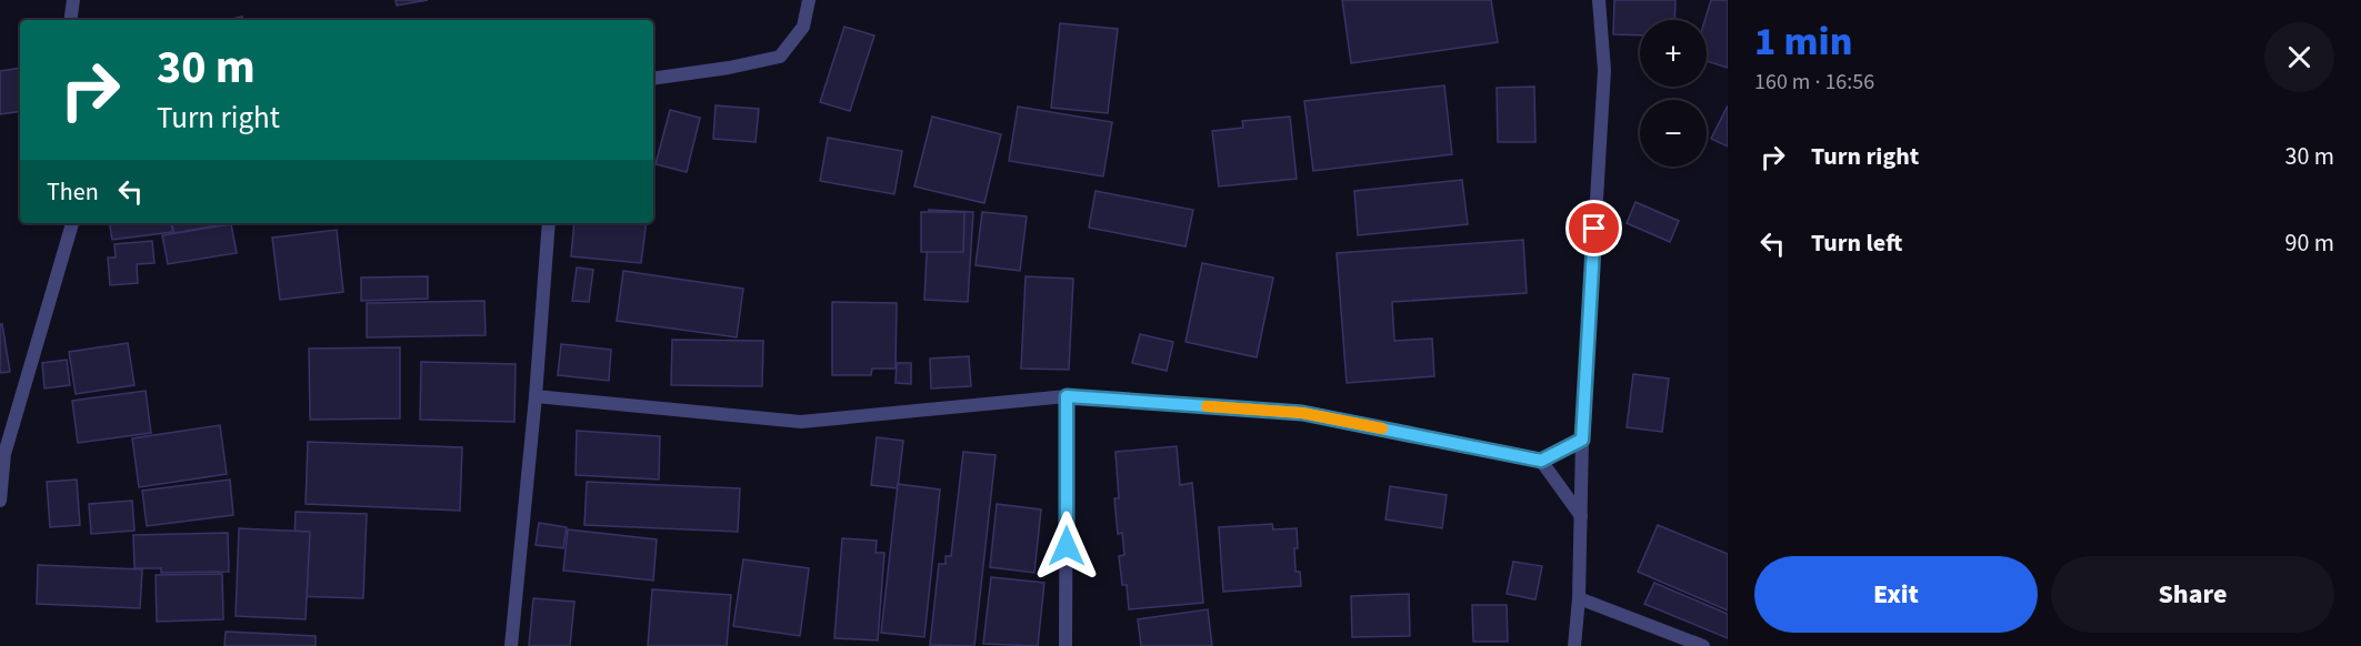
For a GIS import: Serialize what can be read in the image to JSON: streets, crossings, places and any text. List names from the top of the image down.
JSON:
{
  "page": {
    "heading": ["1 min", "160 m · 16:56"],
    "map_buttons": ["+", "−"],
    "turn": ["30 m", "Turn right"],
    "list": [
      {
        "name": "Turn right",
        "value": "30 m"
      },
      {
        "name": "Turn left",
        "value": "90 m"
      }
    ],
    "then": "Then",
    "buttons": ["Exit", "Share"]
  }
}
